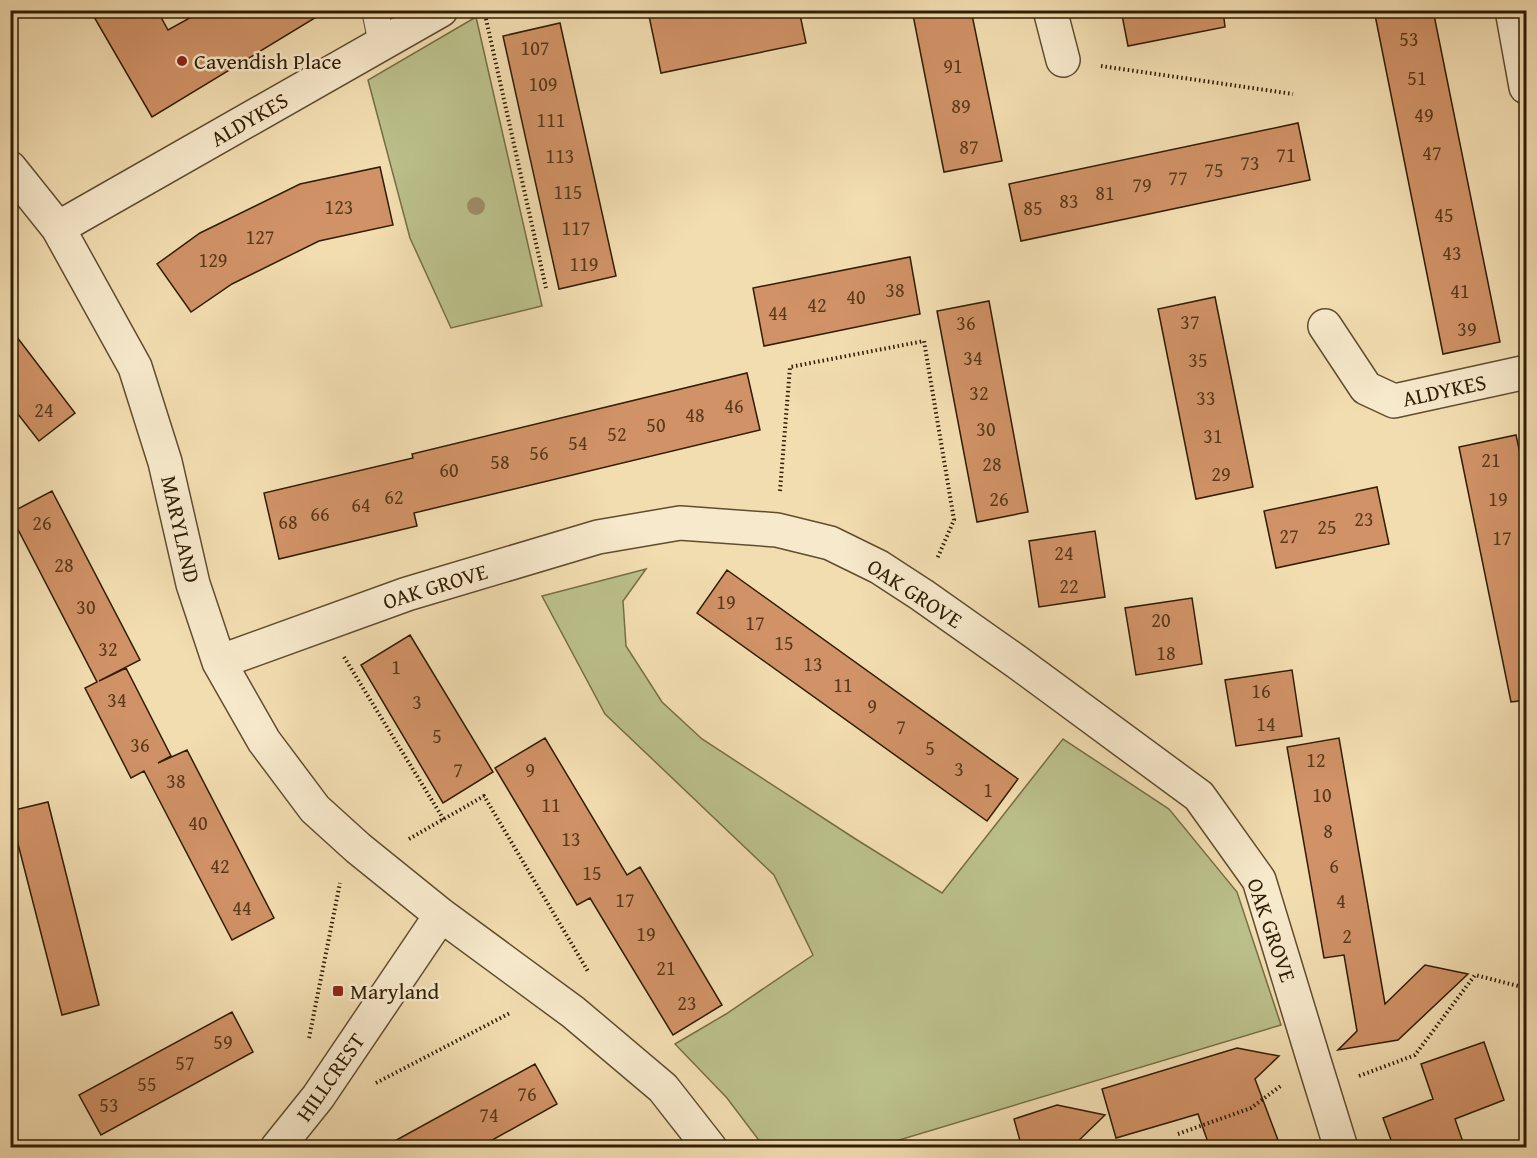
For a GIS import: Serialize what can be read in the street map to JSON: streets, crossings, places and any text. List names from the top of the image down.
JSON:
{
  "streets": {
    "street": [
      "ALDYKES",
      "MARYLAND",
      "OAK GROVE",
      "HILLCREST"
    ]
  },
  "crossings": [
    ["ALDYKES", "MARYLAND"],
    ["MARYLAND", "OAK GROVE"],
    ["MARYLAND", "HILLCREST"]
  ],
  "places": {
    "other": ["Cavendish Place"],
    "transit": ["Maryland"]
  },
  "house_numbers": [
    "53",
    "107",
    "91",
    "51",
    "109",
    "89",
    "49",
    "111",
    "87",
    "47",
    "71",
    "113",
    "73",
    "75",
    "77",
    "79",
    "115",
    "81",
    "83",
    "123",
    "85",
    "45",
    "117",
    "127",
    "43",
    "129",
    "119",
    "38",
    "41",
    "40",
    "42",
    "44",
    "37",
    "36",
    "39",
    "34",
    "35",
    "32",
    "33",
    "46",
    "24",
    "48",
    "50",
    "30",
    "52",
    "31",
    "54",
    "56",
    "21",
    "58",
    "28",
    "60",
    "29",
    "62",
    "26",
    "19",
    "64",
    "66",
    "23",
    "68",
    "26",
    "25",
    "27",
    "17",
    "24",
    "28",
    "22",
    "19",
    "30",
    "20",
    "17",
    "15",
    "32",
    "18",
    "13",
    "1",
    "11",
    "16",
    "34",
    "3",
    "9",
    "14",
    "7",
    "5",
    "36",
    "5",
    "12",
    "3",
    "7",
    "9",
    "38",
    "1",
    "10",
    "11",
    "40",
    "8",
    "13",
    "42",
    "6",
    "15",
    "17",
    "4",
    "44",
    "19",
    "2",
    "21",
    "23",
    "59",
    "57",
    "55",
    "76",
    "53",
    "74"
  ]
}
